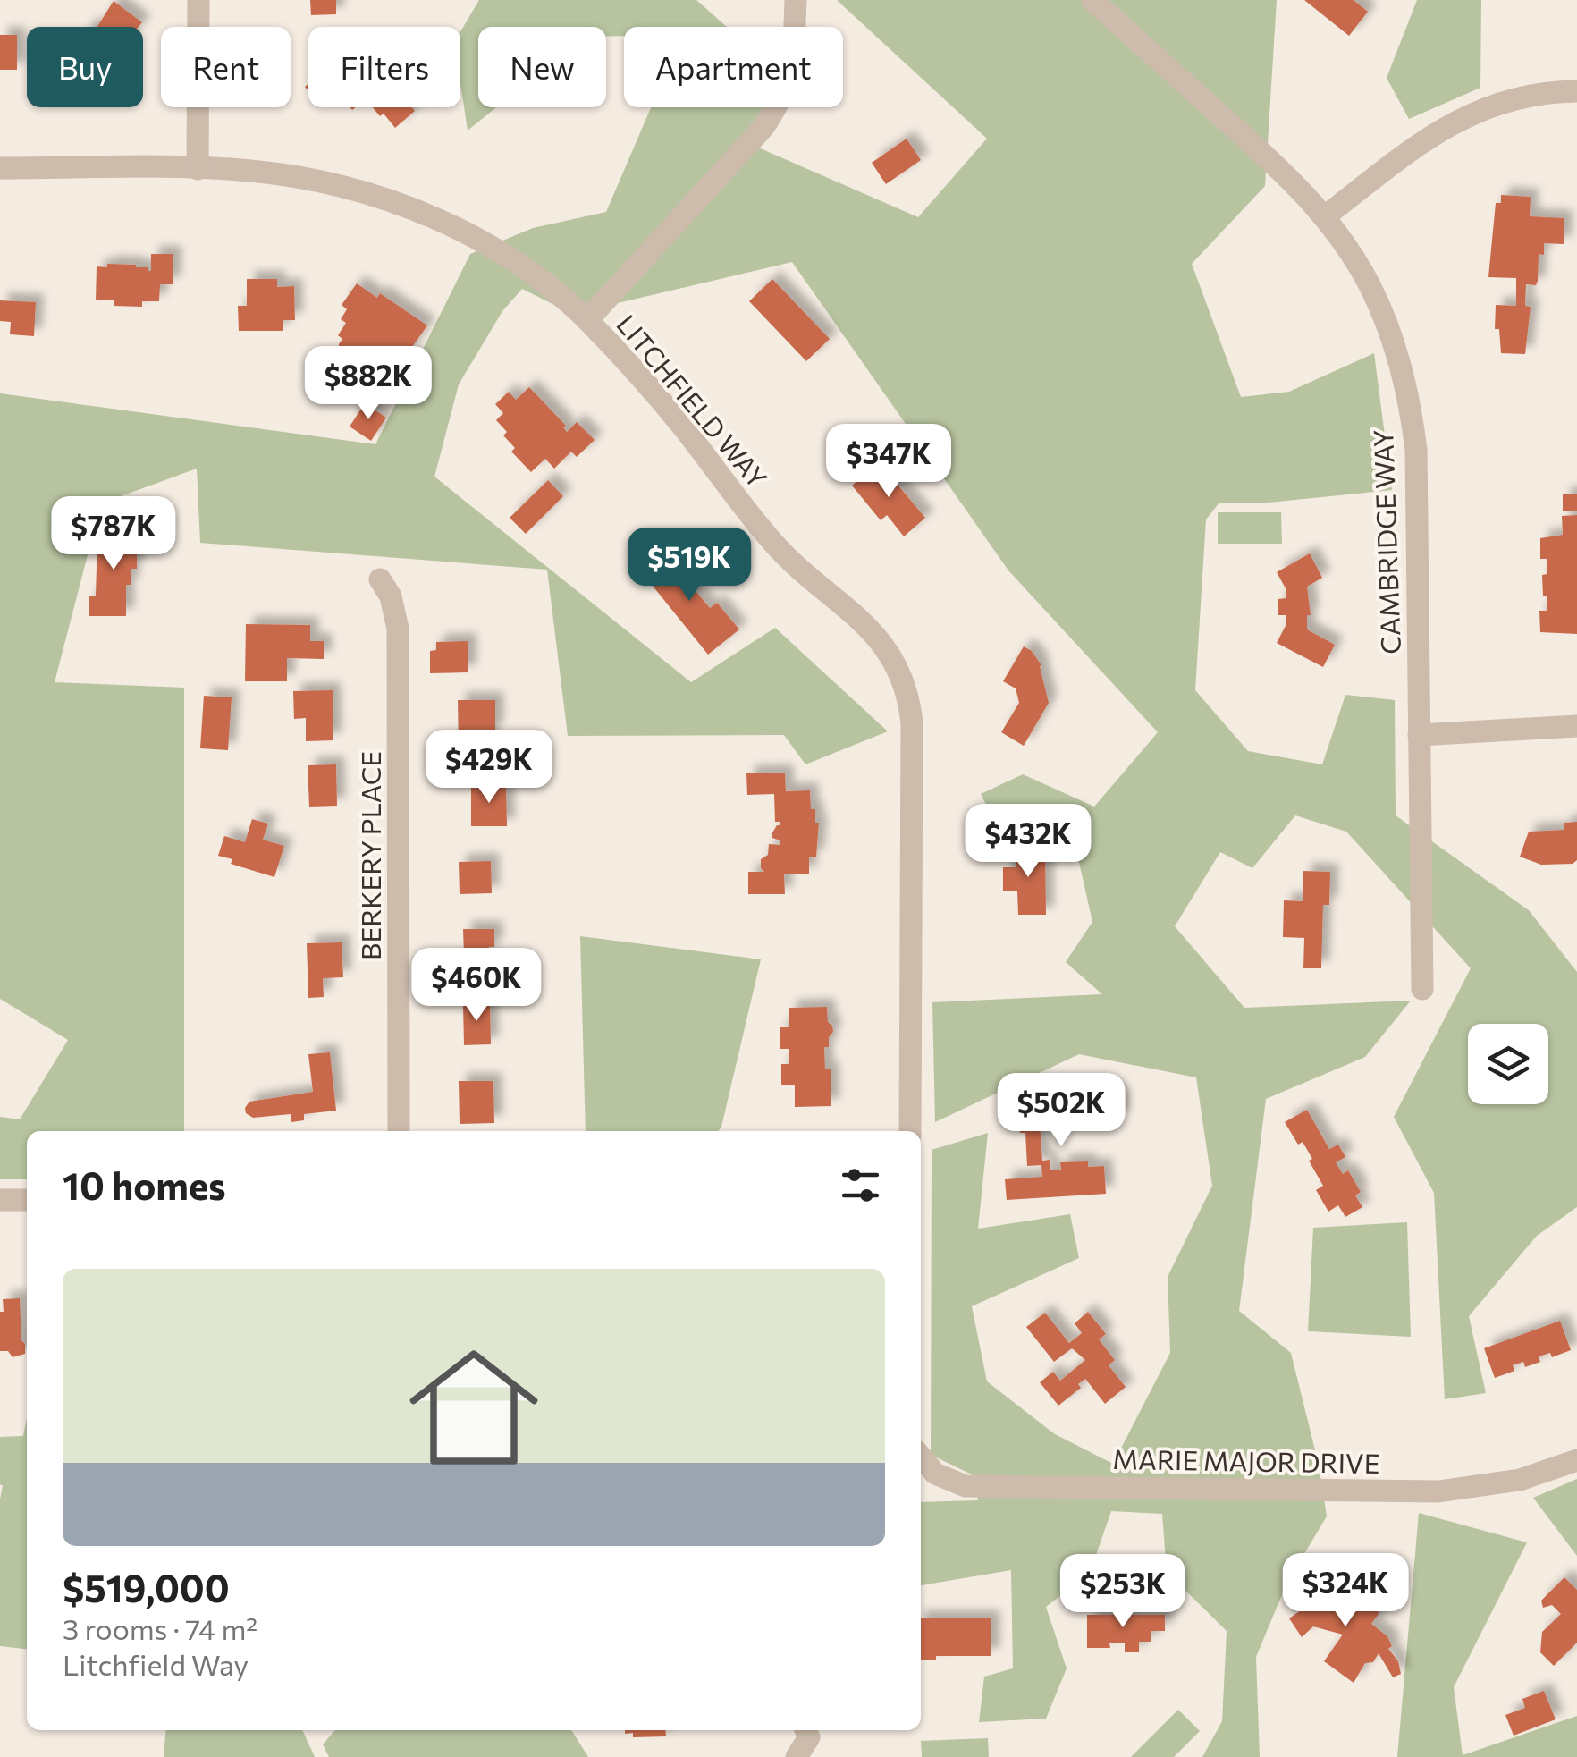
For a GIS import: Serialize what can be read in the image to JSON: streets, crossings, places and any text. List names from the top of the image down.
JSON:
{
  "streets": {
    "street": [
      "LITCHFIELD WAY",
      "CAMBRIDGE WAY",
      "BERKERY PLACE",
      "MARIE MAJOR DRIVE"
    ]
  },
  "page": {
    "chip": [
      "Buy",
      "Rent",
      "Filters",
      "New",
      "Apartment"
    ],
    "price": [
      "$882K",
      "$347K",
      "$787K",
      "$519K",
      "$429K",
      "$432K",
      "$460K",
      "$502K",
      "$324K",
      "$253K"
    ],
    "heading": "10 homes",
    "list": [
      {
        "name": "$519,000",
        "note": "3 rooms · 74 m² · Litchfield Way"
      }
    ]
  }
}
